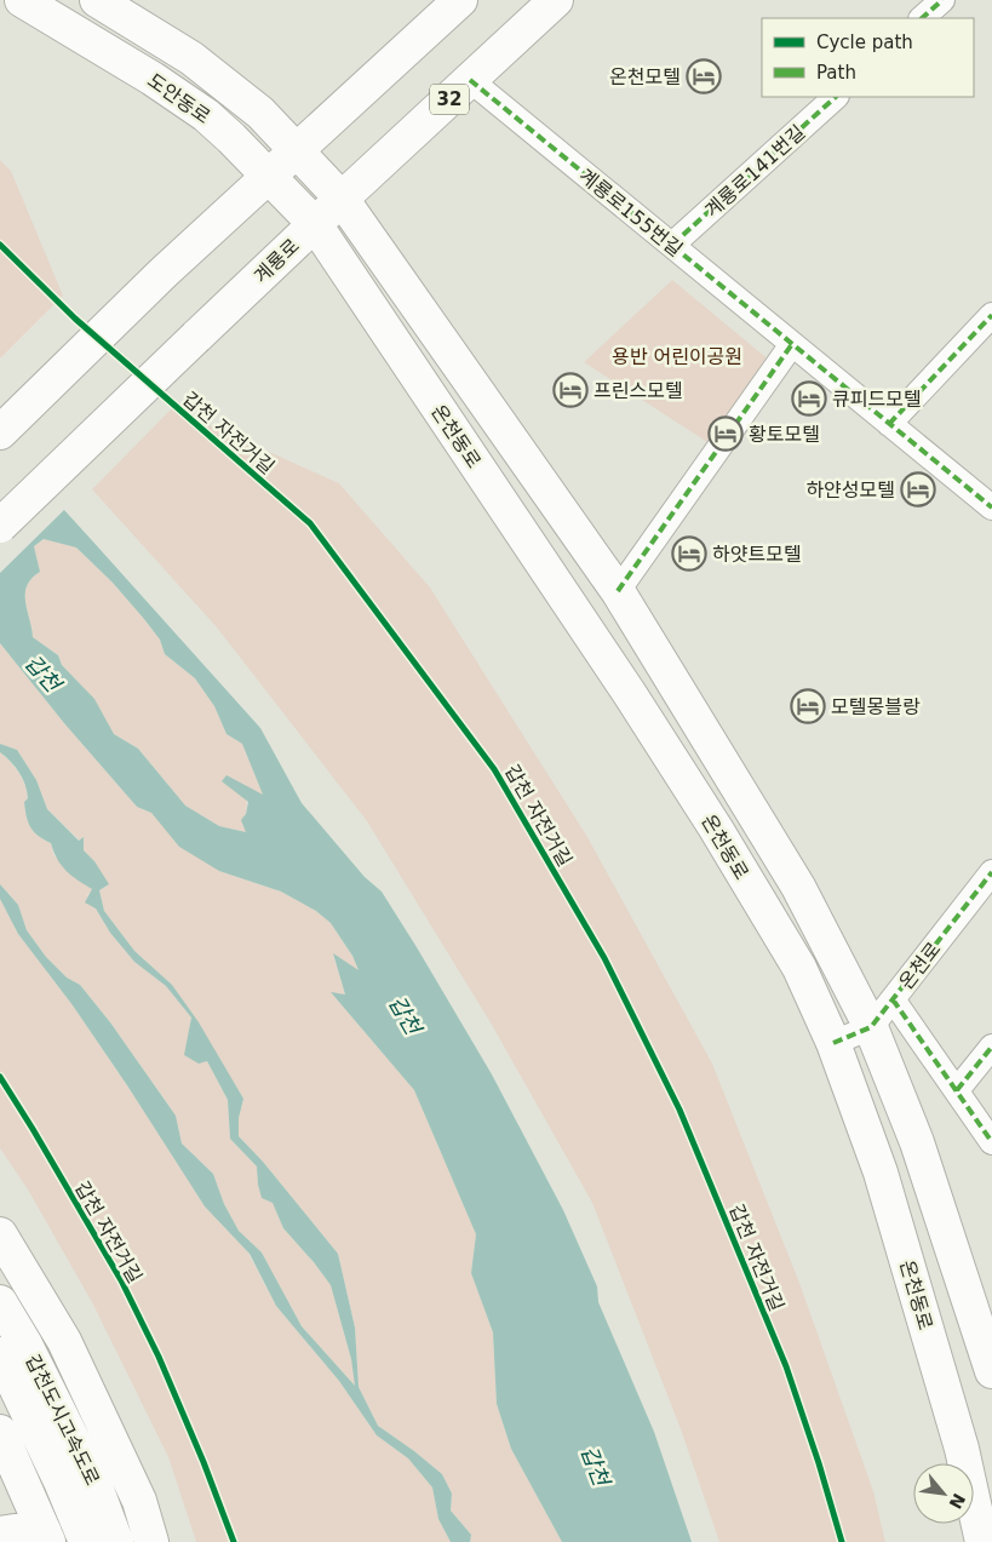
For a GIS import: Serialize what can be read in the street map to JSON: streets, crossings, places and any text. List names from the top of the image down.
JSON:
{
  "streets": {
    "main road": [
      "도안동로",
      "32",
      "계룡로",
      "온천동로",
      "갑천도시고속도로"
    ],
    "street": ["계룡로141번길", "계룡로155번길", "온천로"],
    "cycle path": ["갑천 자전거길"]
  },
  "crossings": [
    ["도안동로", "계룡로"],
    ["도안동로", "온천동로"],
    ["계룡로141번길", "계룡로155번길"],
    ["계룡로155번길", "계룡로"],
    ["계룡로", "온천동로"],
    ["온천동로", "온천로"]
  ],
  "water": ["갑천"],
  "parks": ["용반 어린이공원"],
  "places": {
    "hotel": [
      "온천모텔",
      "프린스모텔",
      "큐피드모텔",
      "황토모텔",
      "하얀성모텔",
      "하얏트모텔",
      "모텔몽블랑"
    ]
  },
  "legend": ["Cycle path", "Path"],
  "north": "bottom right"
}
